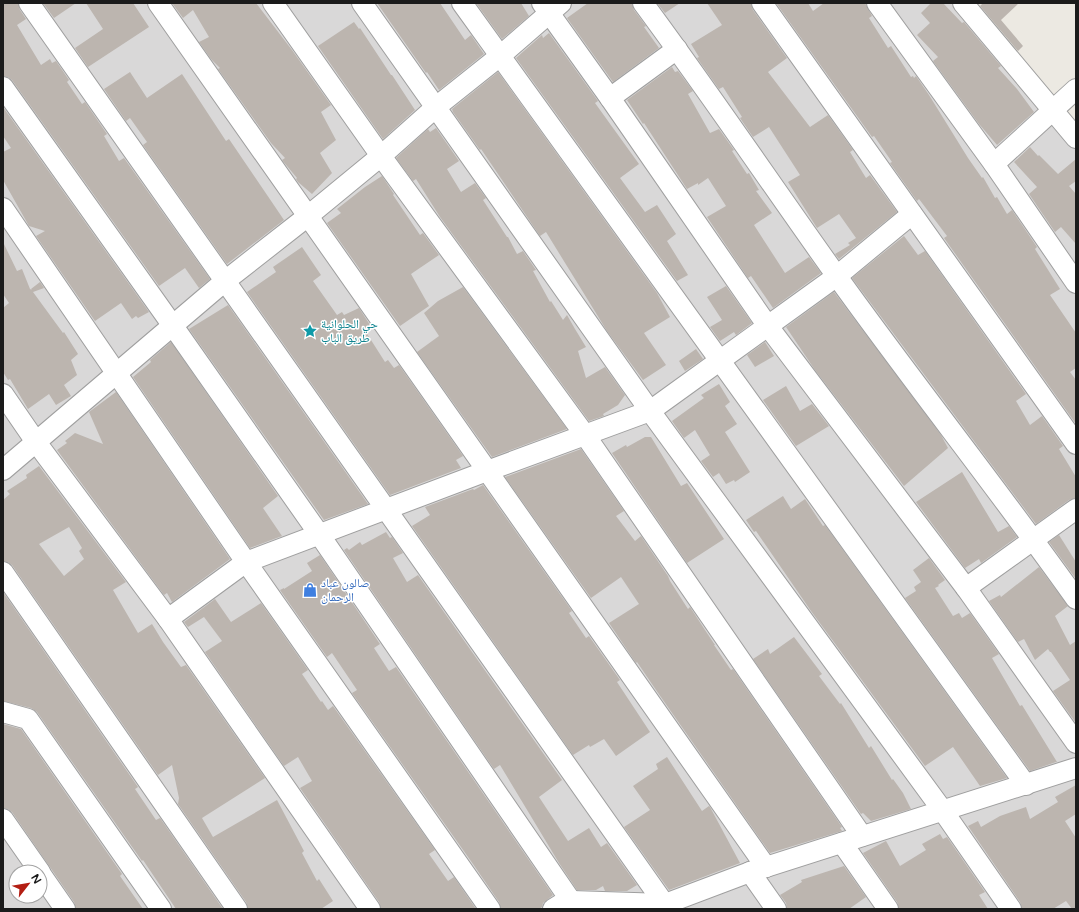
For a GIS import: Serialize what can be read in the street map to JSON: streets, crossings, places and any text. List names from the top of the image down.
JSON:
{
  "places": {
    "place": ["حي الحلوانية طريق الباب"],
    "shop": ["صالون عباد الرحمان"]
  },
  "north": "top right"
}
